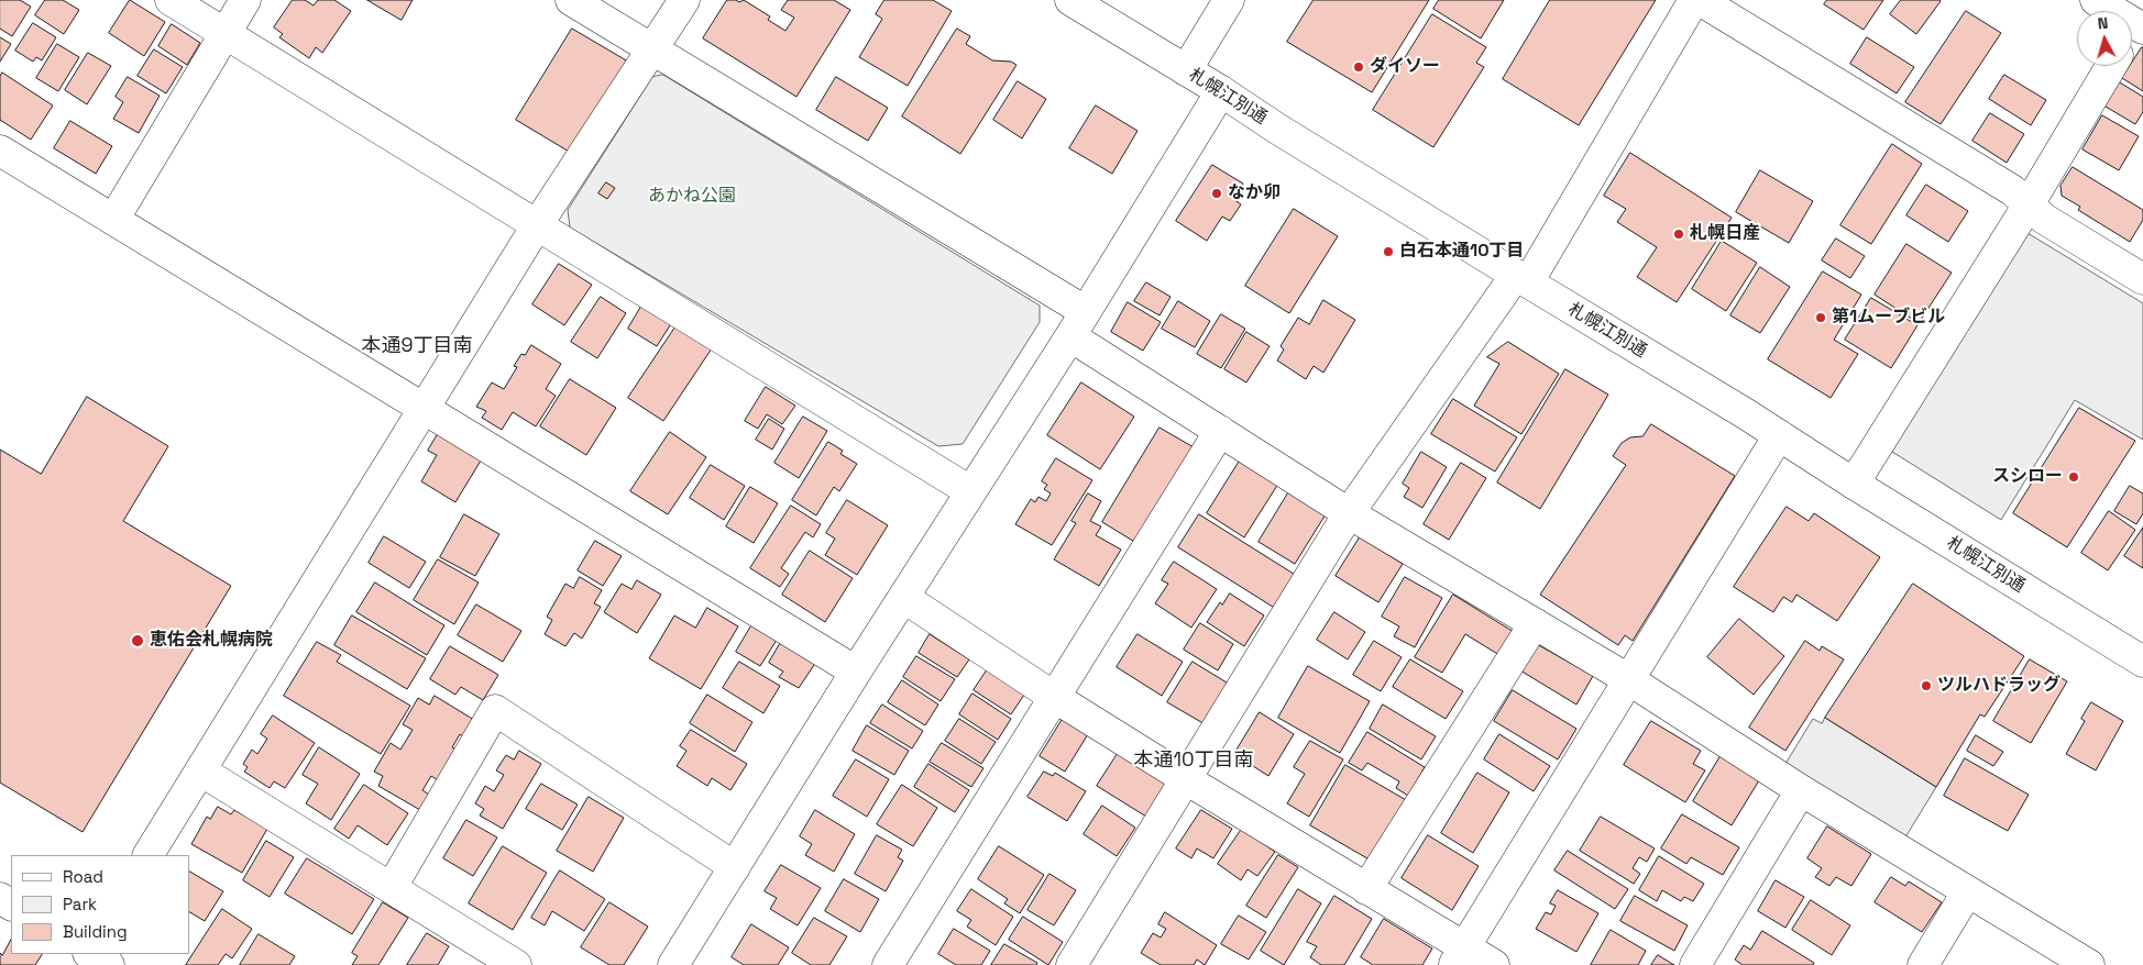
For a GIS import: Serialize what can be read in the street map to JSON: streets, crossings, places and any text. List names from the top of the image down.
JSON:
{
  "streets": {
    "main road": ["札幌江別通"]
  },
  "districts": ["本通9丁目南", "本通10丁目南"],
  "parks": ["あかね公園"],
  "places": [
    "ダイソー",
    "なか卯",
    "札幌日産",
    "白石本通10丁目",
    "第1ムーブビル",
    "スシロー",
    "恵佑会札幌病院",
    "ツルハドラッグ"
  ],
  "legend": ["Road", "Park", "Building"],
  "north": "top"
}
